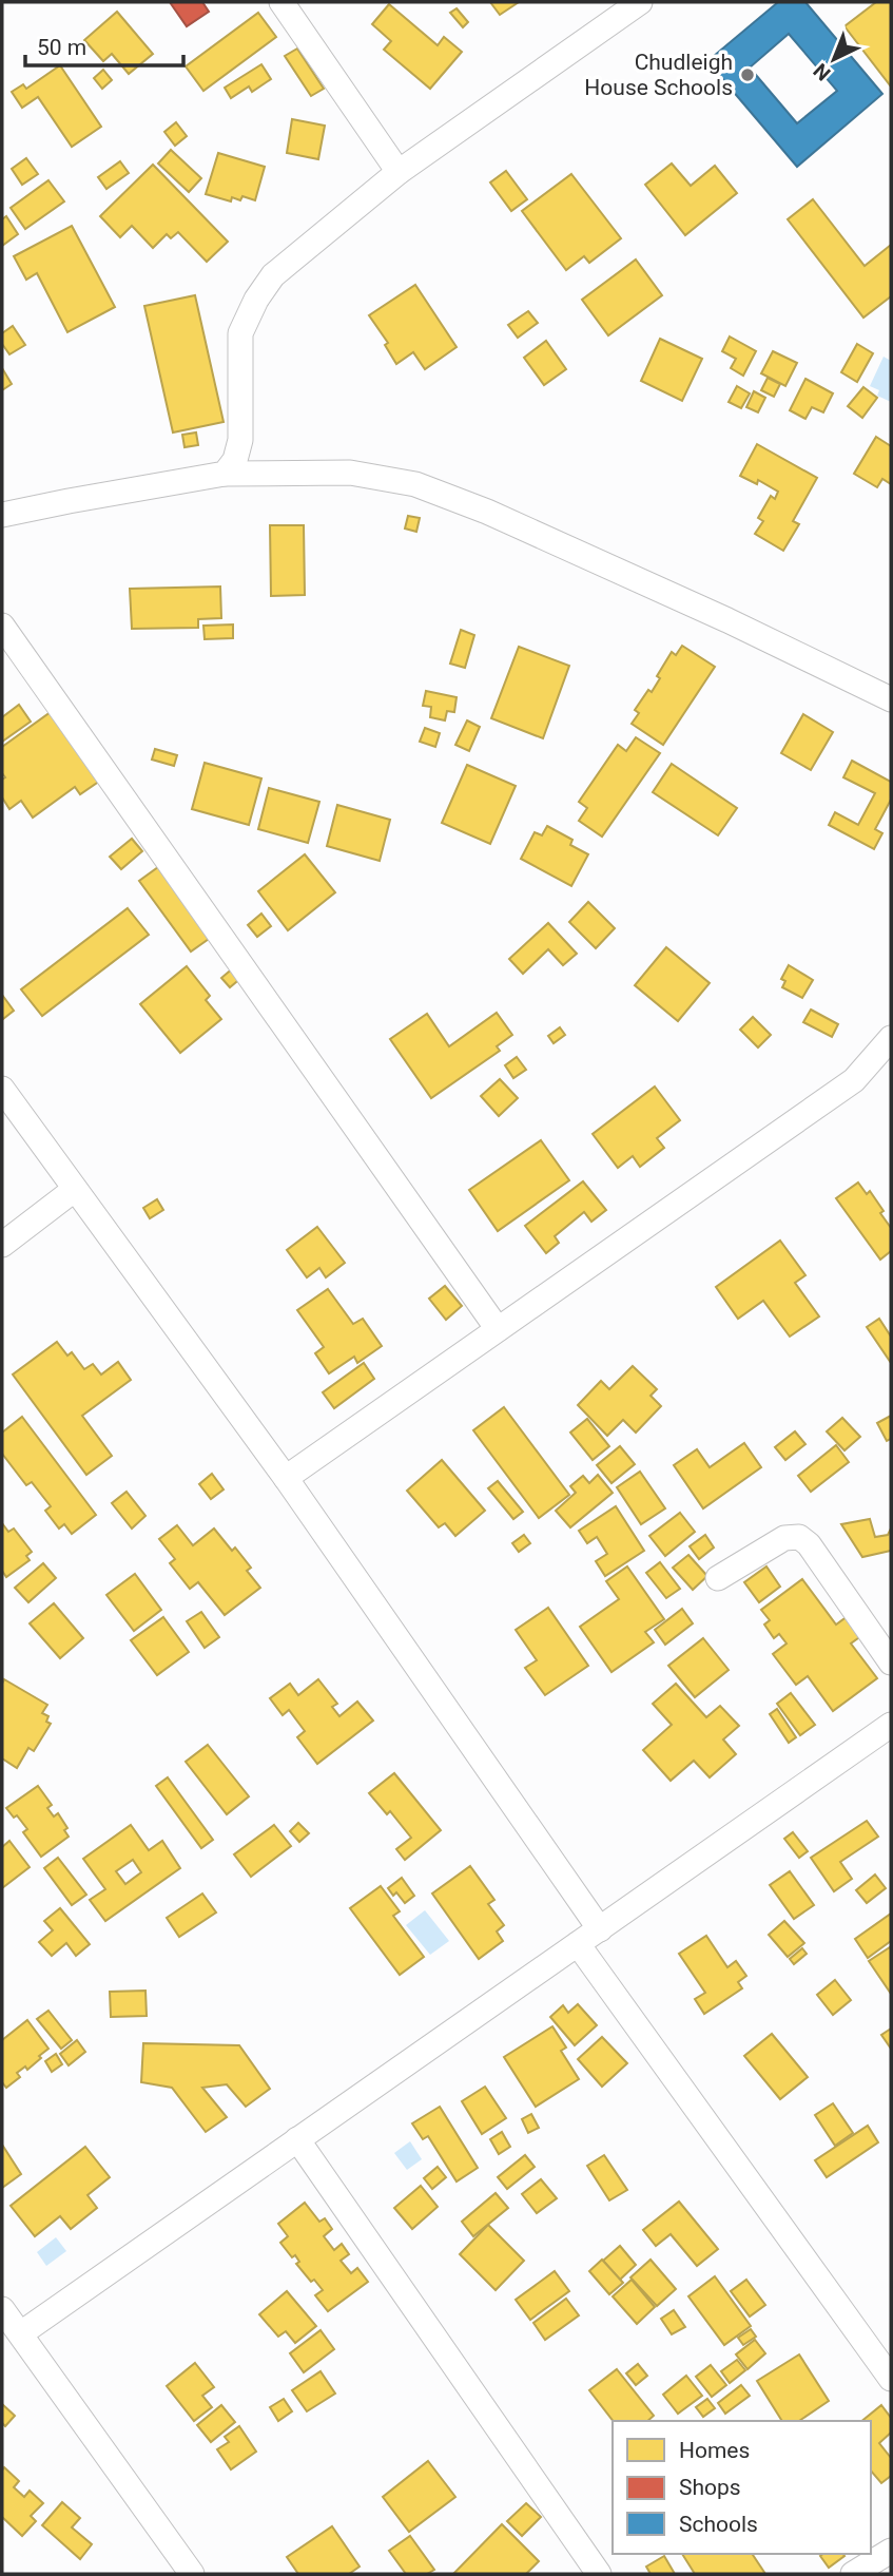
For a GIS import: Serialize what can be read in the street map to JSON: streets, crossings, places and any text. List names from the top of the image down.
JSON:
{
  "places": ["Chudleigh House Schools"],
  "legend": ["Homes", "Shops", "Schools"],
  "scale_bar": "50 m",
  "north": "bottom left"
}
